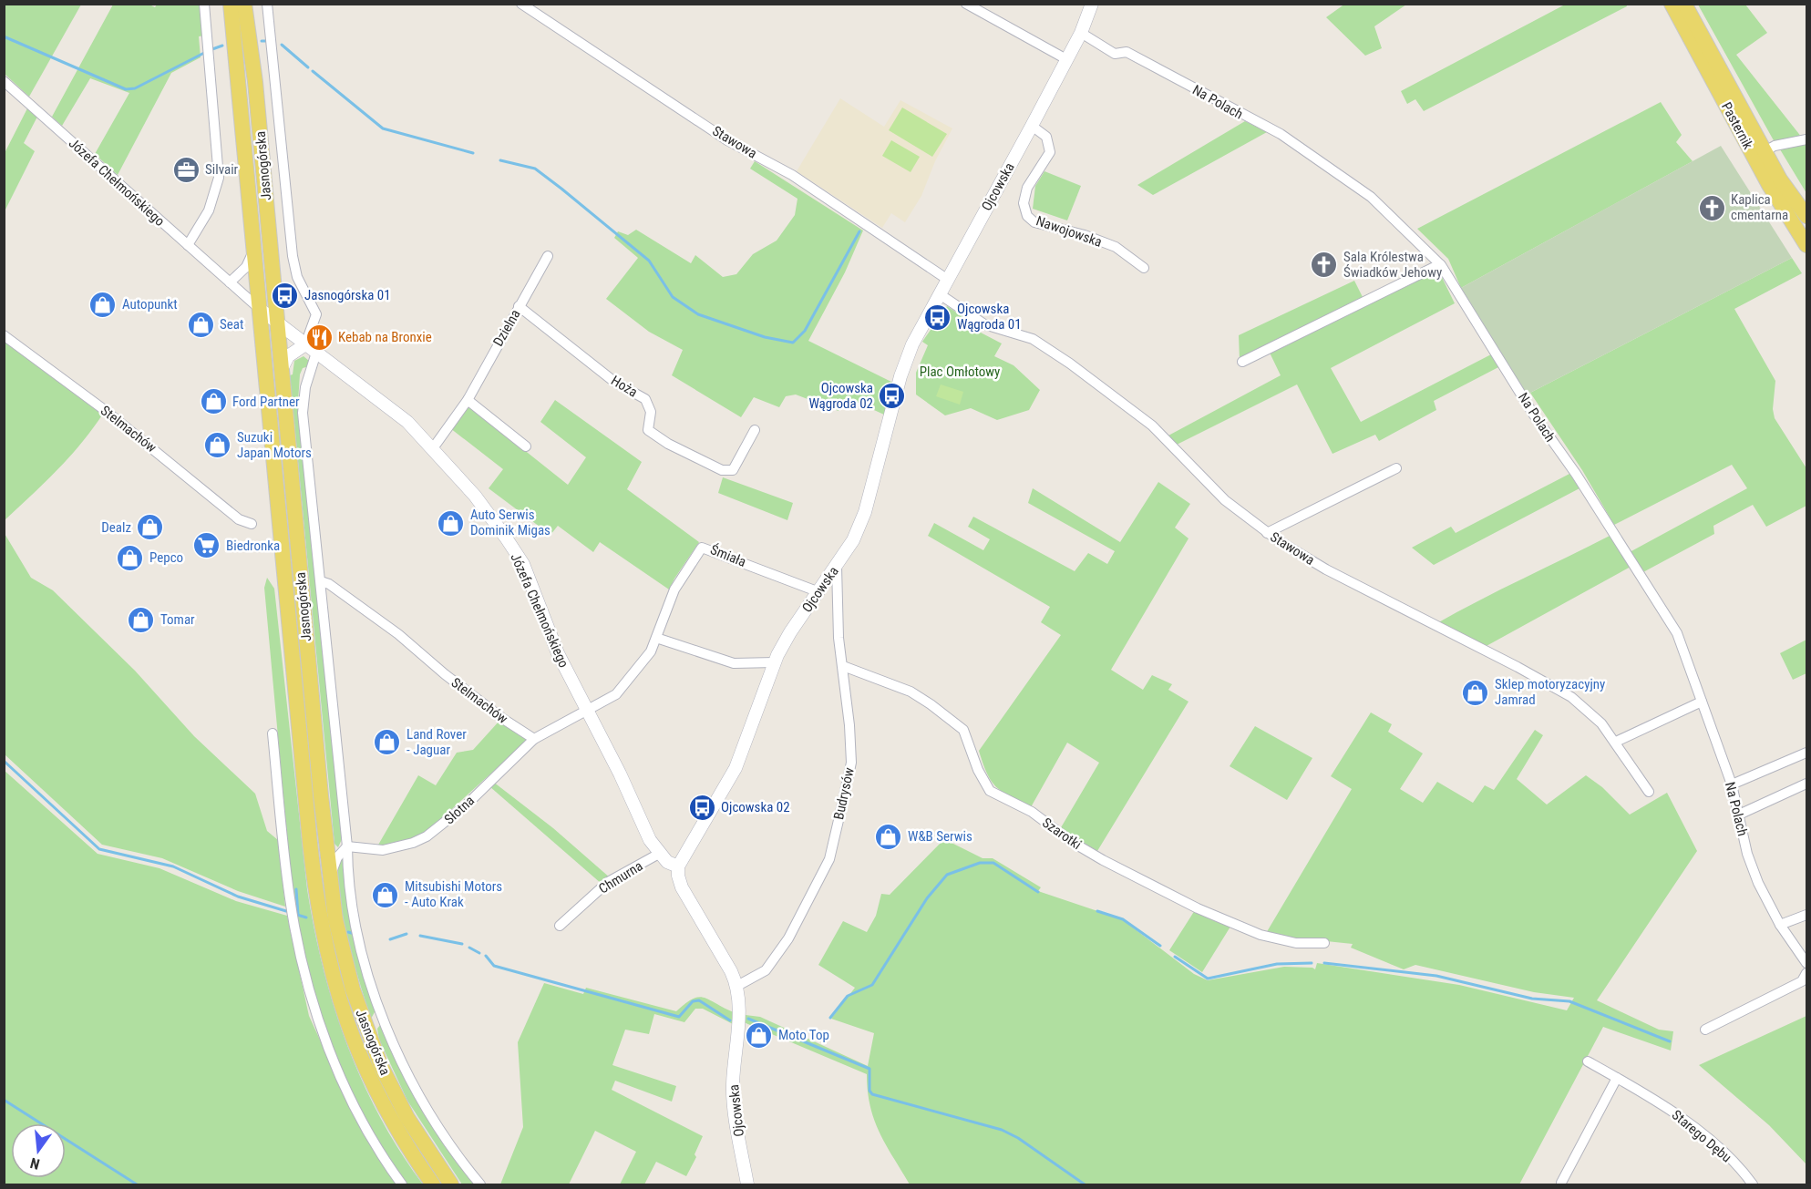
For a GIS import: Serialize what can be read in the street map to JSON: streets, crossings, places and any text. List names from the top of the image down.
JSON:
{
  "streets": {
    "main road": ["Pasternik", "Jasnogórska"],
    "street": [
      "Na Polach",
      "Stawowa",
      "Józefa Chełmońskiego",
      "Ojcowska",
      "Nawojowska",
      "Dzielna",
      "Hoża",
      "Stelmachów",
      "Śmiała",
      "Budrysów",
      "Słotna",
      "Szarotki",
      "Chmurna",
      "Starego Dębu"
    ]
  },
  "crossings": [
    ["Na Polach", "Ojcowska"],
    ["Stawowa", "Ojcowska"],
    ["Jasnogórska", "Józefa Chełmońskiego"],
    ["Józefa Chełmońskiego", "Ojcowska"],
    ["Józefa Chełmońskiego", "Dzielna"],
    ["Józefa Chełmońskiego", "Śmiała"],
    ["Józefa Chełmońskiego", "Słotna"],
    ["Józefa Chełmońskiego", "Chmurna"],
    ["Ojcowska", "Nawojowska"],
    ["Ojcowska", "Śmiała"],
    ["Ojcowska", "Budrysów"],
    ["Dzielna", "Hoża"],
    ["Stelmachów", "Słotna"],
    ["Śmiała", "Słotna"],
    ["Budrysów", "Szarotki"]
  ],
  "parks": ["Plac Omłotowy"],
  "places": {
    "office": ["Silvair"],
    "church": ["Kaplica cmentarna", "Sala Królestwa Świadków Jehowy"],
    "bus stop": [
      "Jasnogórska 01",
      "Ojcowska Wągroda 01",
      "Ojcowska Wągroda 02",
      "Ojcowska 02"
    ],
    "shop": [
      "Autopunkt",
      "Seat",
      "Ford Partner",
      "Suzuki Japan Motors",
      "Auto Serwis Dominik Migas",
      "Dealz",
      "Pepco",
      "Tomar",
      "Sklep motoryzacyjny Jamrad",
      "Land Rover - Jaguar",
      "W&B Serwis",
      "Mitsubishi Motors - Auto Krak",
      "Moto Top"
    ],
    "restaurant": ["Kebab na Bronxie"],
    "supermarket": ["Biedronka"]
  },
  "north": "bottom"
}
